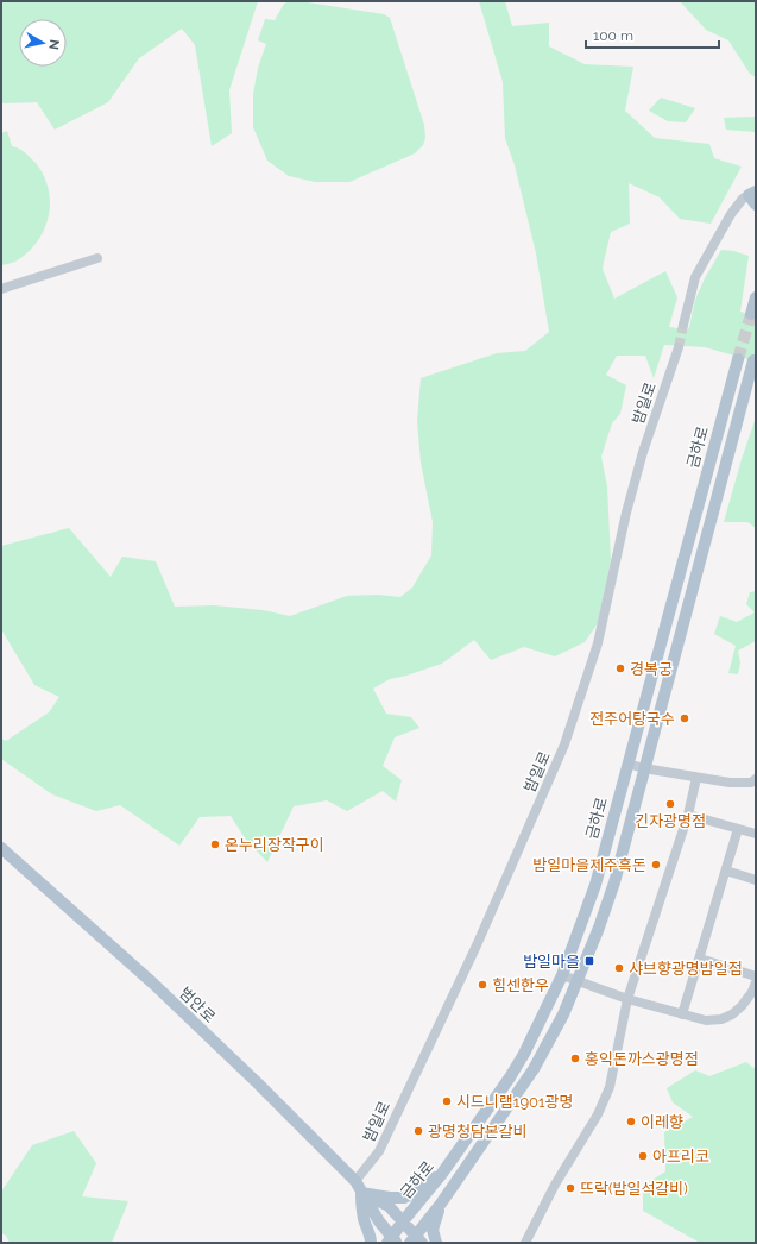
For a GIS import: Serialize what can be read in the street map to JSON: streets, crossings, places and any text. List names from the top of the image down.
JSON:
{
  "streets": {
    "main road": ["금하로", "범안로"],
    "street": ["밤일로"]
  },
  "crossings": [
    ["밤일로", "범안로"],
    ["금하로", "범안로"]
  ],
  "places": {
    "other": [
      "경복궁",
      "전주어탕국수",
      "긴자광명점",
      "온누리장작구이",
      "밤일마을제주흑돈",
      "샤브향광명밤일점",
      "힘센한우",
      "홍익돈까스광명점",
      "시드니램1901광명",
      "이레향",
      "광명청담본갈비",
      "아프리코",
      "뜨락(밤일석갈비)"
    ],
    "transit": ["밤일마을"]
  },
  "scale_bar": "100 m",
  "north": "right"
}
